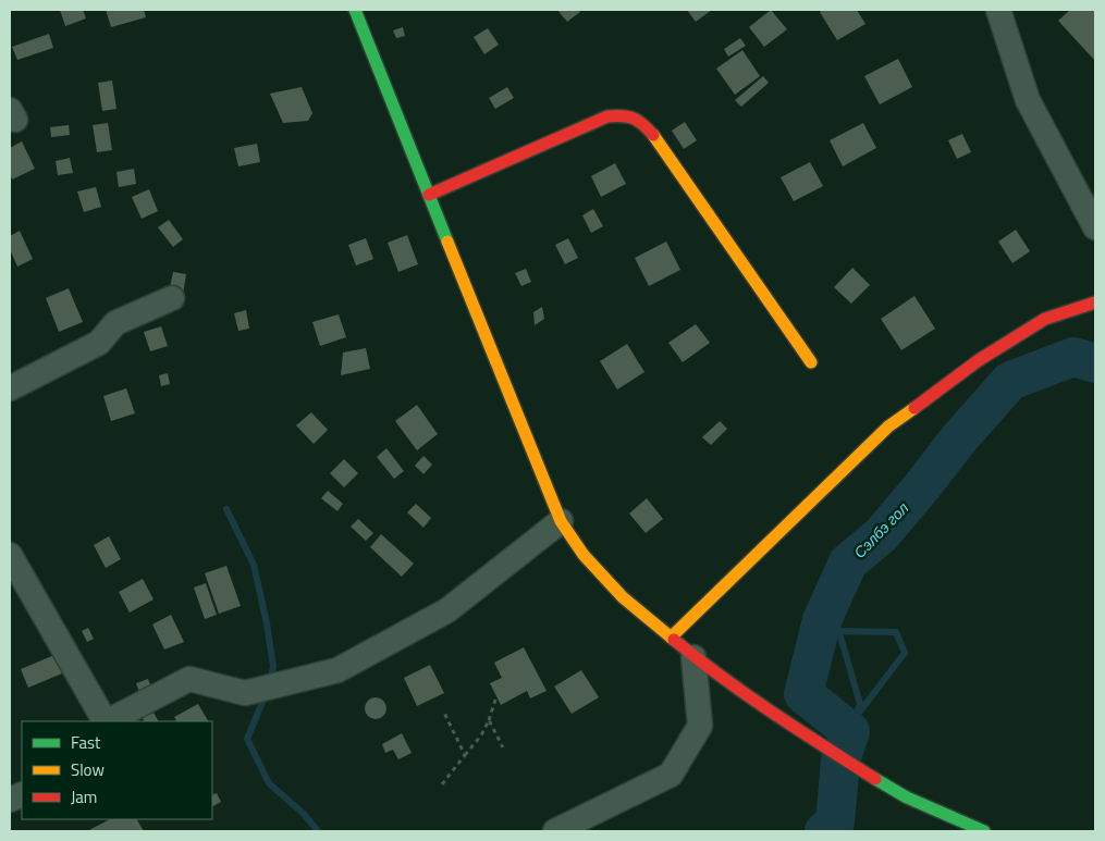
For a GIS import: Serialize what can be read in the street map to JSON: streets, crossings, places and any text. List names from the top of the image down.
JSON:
{
  "water": ["Сэлбэ гол"],
  "legend": ["Fast", "Slow", "Jam"]
}
